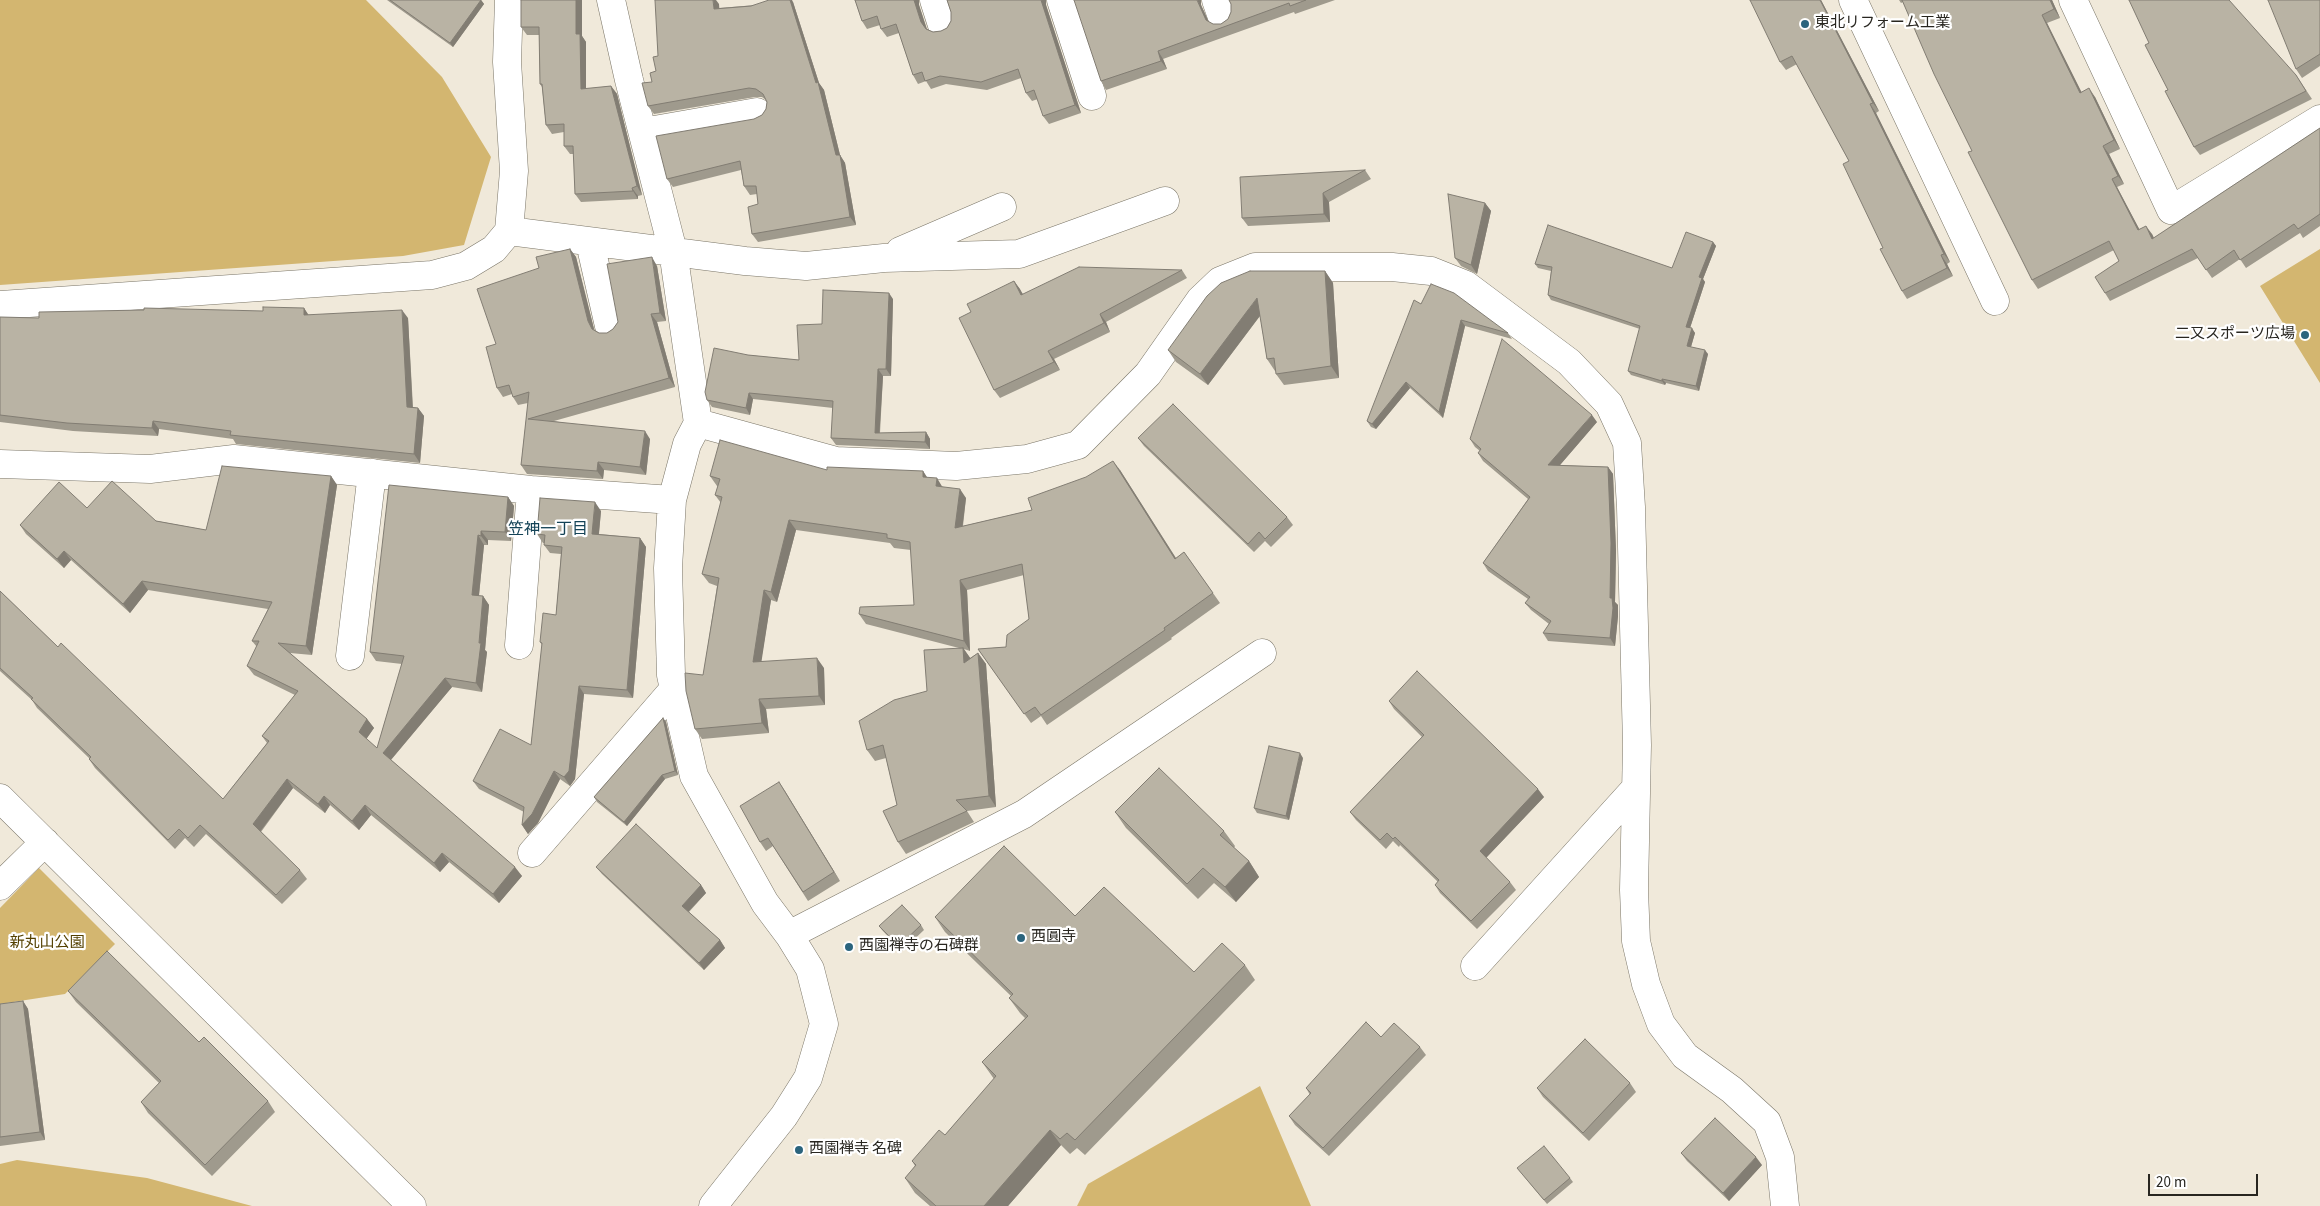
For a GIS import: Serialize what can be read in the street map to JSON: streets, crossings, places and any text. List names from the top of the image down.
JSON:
{
  "districts": ["笠神一丁目"],
  "parks": ["新丸山公園"],
  "places": [
    "東北リフォーム工業",
    "二又スポーツ広場",
    "西圓寺",
    "西園禅寺の石碑群",
    "西園禅寺 名碑"
  ],
  "scale_bar": "20 m"
}
